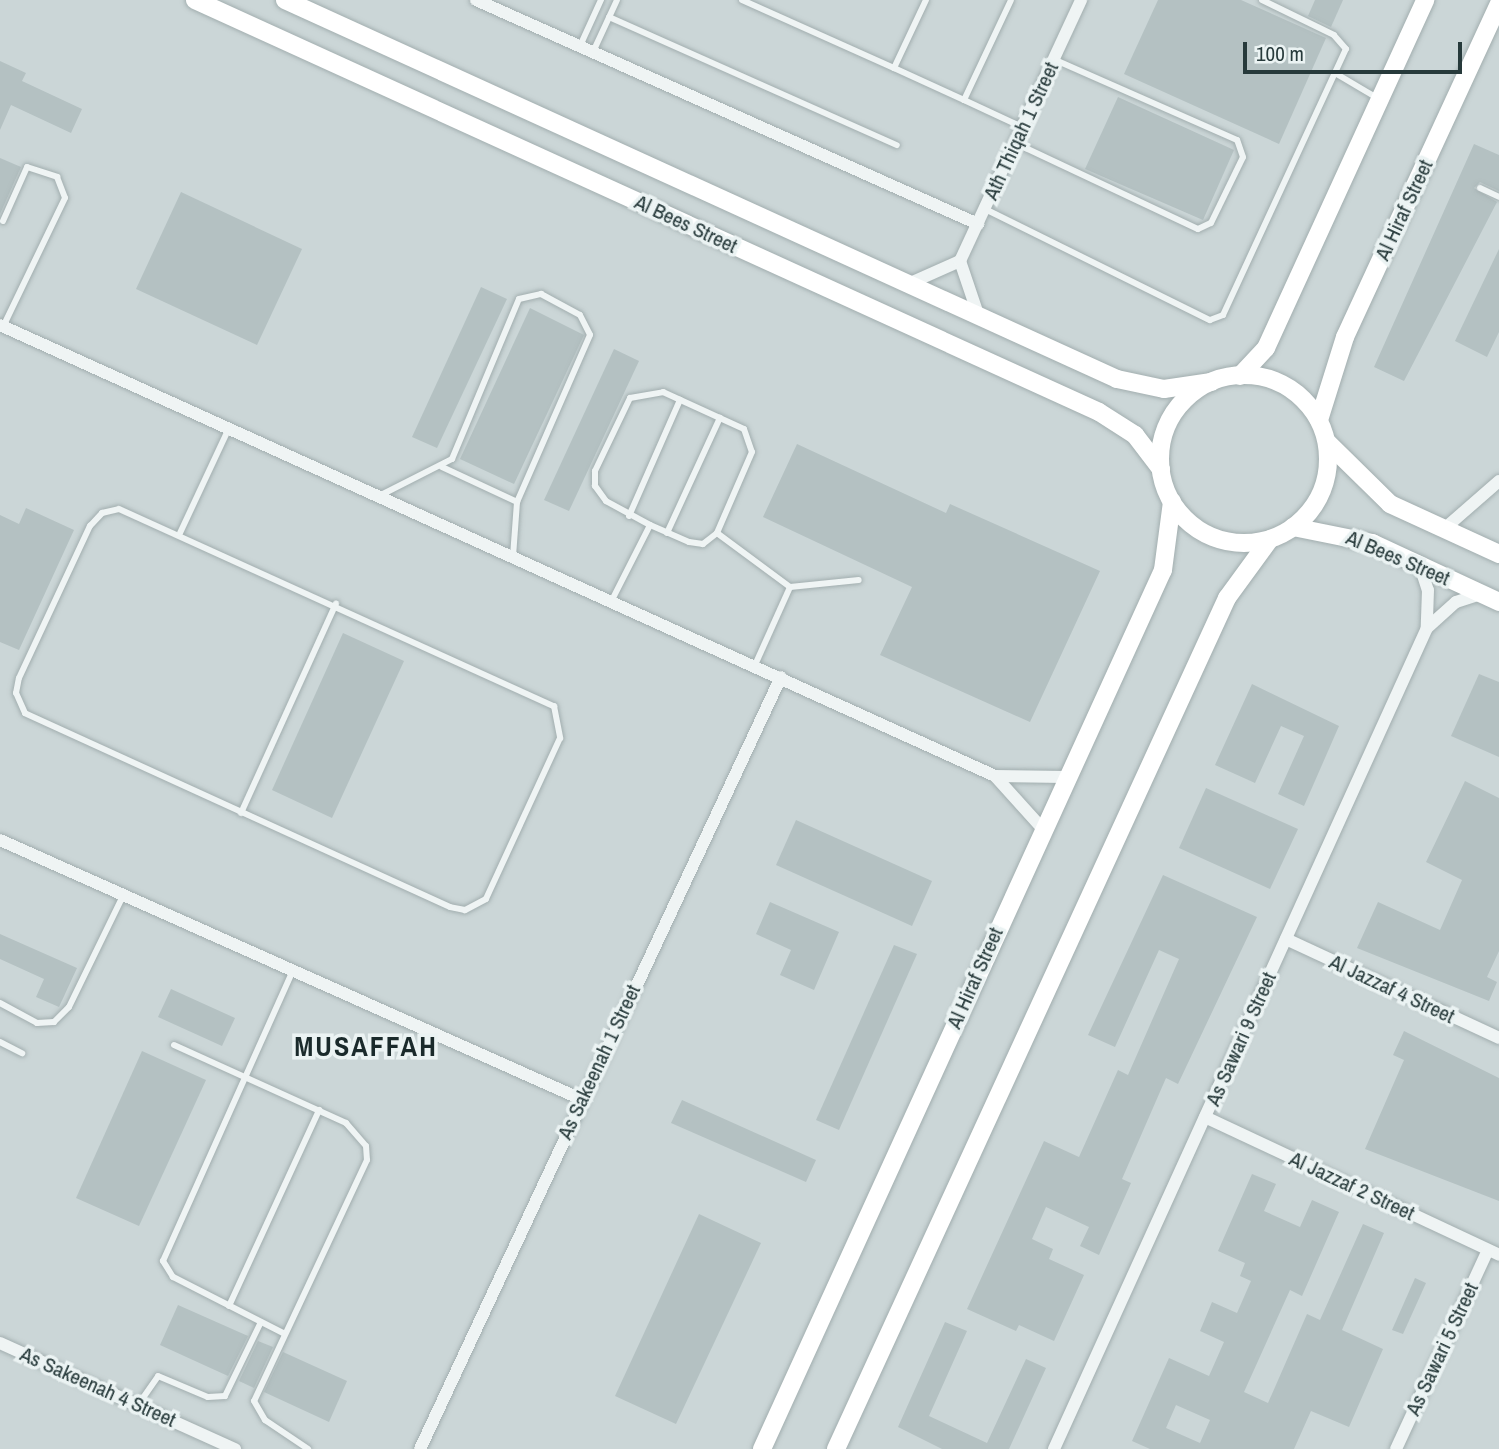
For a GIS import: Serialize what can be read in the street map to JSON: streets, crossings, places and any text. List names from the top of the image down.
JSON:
{
  "streets": {
    "street": [
      "Ath Thiqah 1 Street",
      "Al Hiraf Street",
      "Al Bees Street",
      "Al Jazzaf 4 Street",
      "As Sawari 9 Street",
      "As Sakeenah 1 Street",
      "Al Jazzaf 2 Street",
      "As Sawari 5 Street",
      "As Sakeenah 4 Street"
    ]
  },
  "crossings": [
    ["Al Hiraf Street", "Al Bees Street"],
    ["Al Bees Street", "As Sawari 9 Street"],
    ["Al Jazzaf 4 Street", "As Sawari 9 Street"],
    ["As Sawari 9 Street", "Al Jazzaf 2 Street"],
    ["Al Jazzaf 2 Street", "As Sawari 5 Street"]
  ],
  "districts": ["MUSAFFAH"],
  "scale_bar": "100 m"
}
